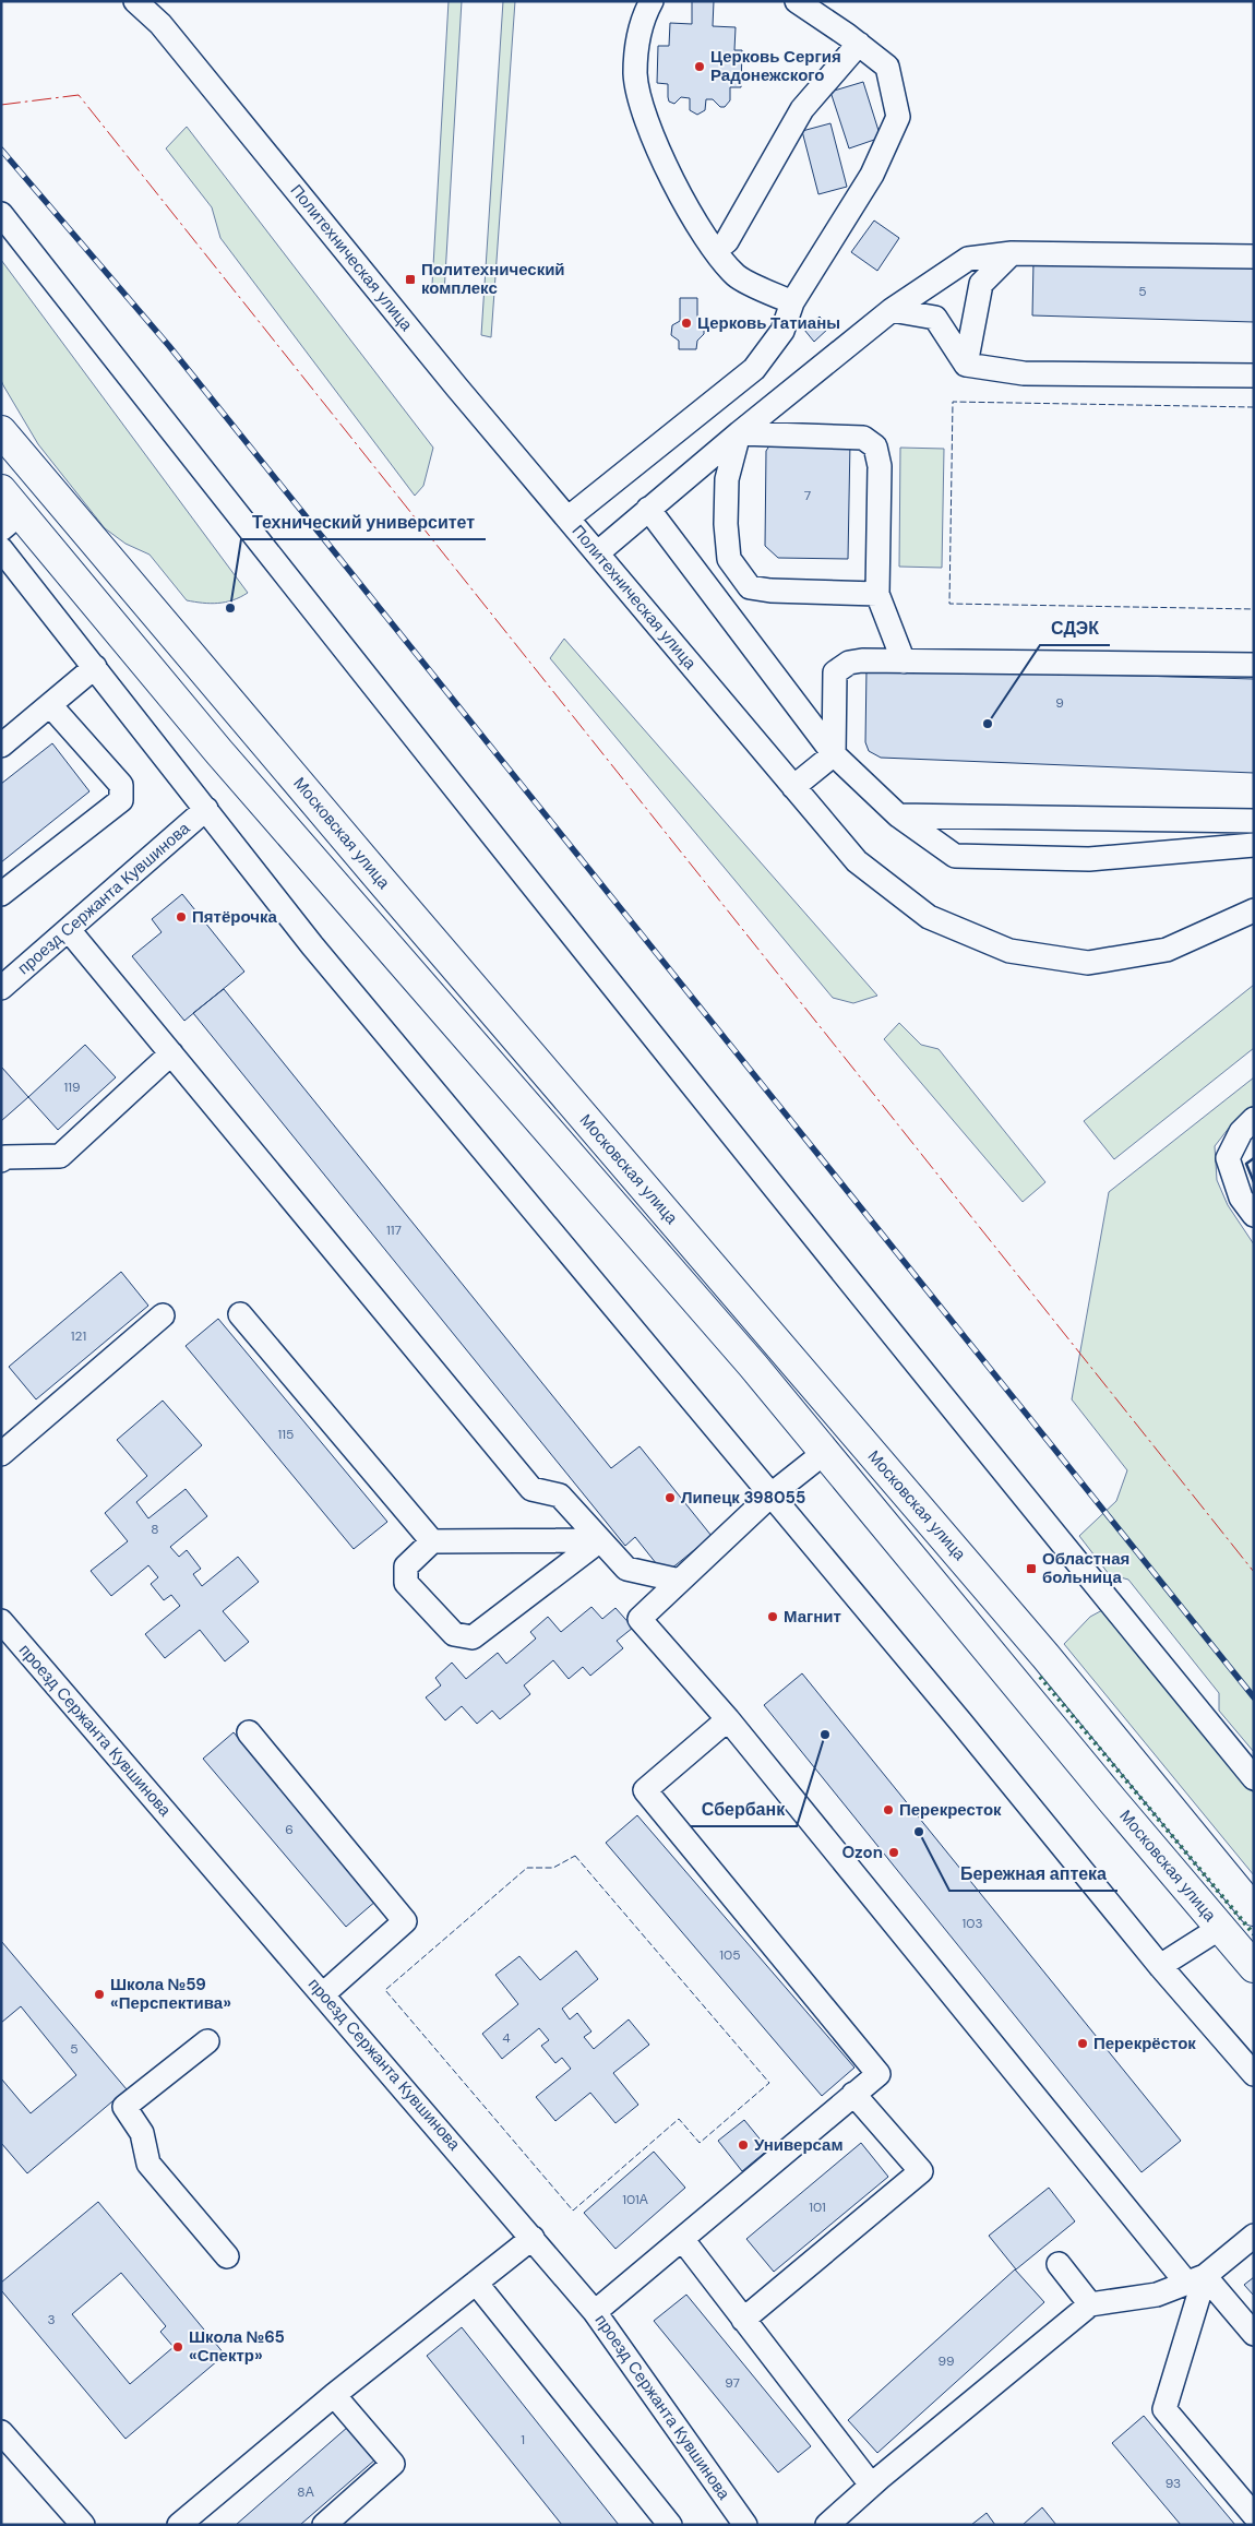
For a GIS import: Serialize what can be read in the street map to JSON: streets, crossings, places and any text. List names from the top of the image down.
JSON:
{
  "streets": {
    "main road": ["Московская улица"],
    "street": ["Политехническая улица", "проезд Сержанта Кувшинова"]
  },
  "places": {
    "other": [
      "Церковь Сергия Радонежского",
      "Церковь Татианы",
      "Технический университет",
      "СДЭК",
      "Пятёрочка",
      "Липецк 398055",
      "Магнит",
      "Сбербанк",
      "Перекресток",
      "Бережная аптека",
      "Ozon",
      "Школа №59 «Перспектива»",
      "Перекрёсток",
      "Универсам",
      "Школа №65 «Спектр»"
    ],
    "transit": ["Политехнический комплекс", "Областная больница"]
  },
  "house_numbers": [
    "5",
    "7",
    "9",
    "119",
    "117",
    "121",
    "115",
    "8",
    "6",
    "103",
    "105",
    "4",
    "5",
    "101А",
    "101",
    "3",
    "99",
    "97",
    "1",
    "93",
    "8А"
  ]
}
